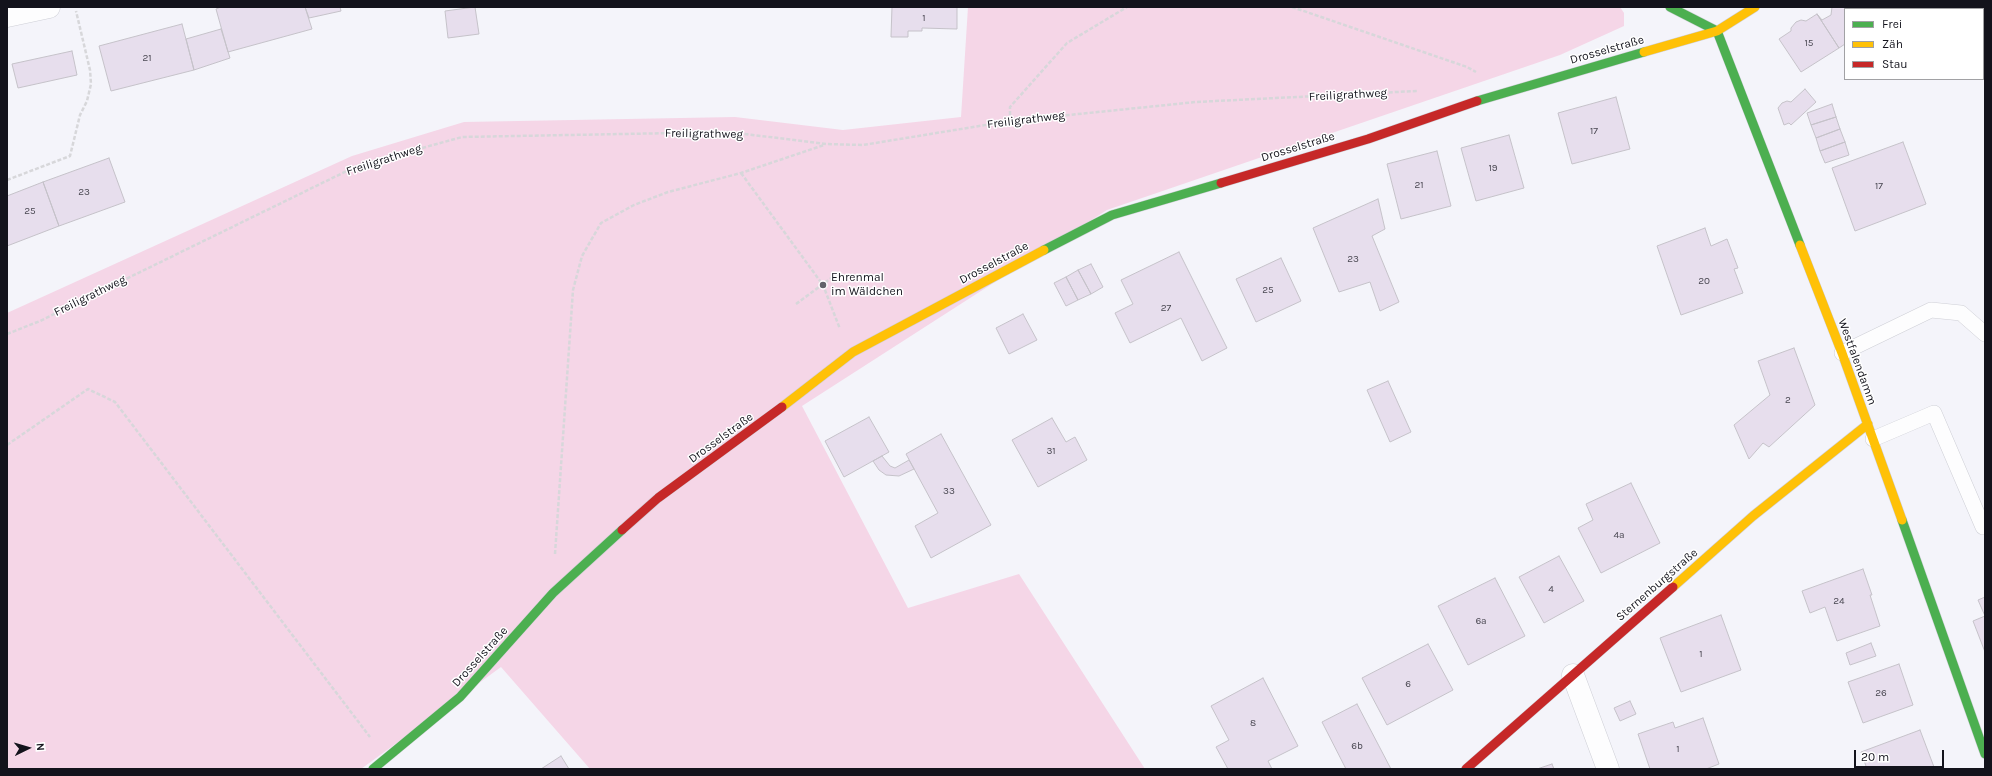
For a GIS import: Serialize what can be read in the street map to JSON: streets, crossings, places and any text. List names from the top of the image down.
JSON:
{
  "streets": {
    "street": ["Drosselstraße", "Westfalendamm", "Sternenburgstraße"],
    "path": ["Freiligrathweg"]
  },
  "crossings": [
    ["Drosselstraße", "Westfalendamm"],
    ["Westfalendamm", "Sternenburgstraße"]
  ],
  "places": ["Ehrenmal im Wäldchen"],
  "house_numbers": [
    "1",
    "15",
    "21",
    "17",
    "19",
    "21",
    "17",
    "23",
    "25",
    "23",
    "20",
    "25",
    "27",
    "2",
    "31",
    "33",
    "4a",
    "4",
    "24",
    "6a",
    "1",
    "6",
    "26",
    "8",
    "6b",
    "1"
  ],
  "legend": ["Frei", "Zäh", "Stau"],
  "scale_bar": "20 m",
  "north": "right"
}
